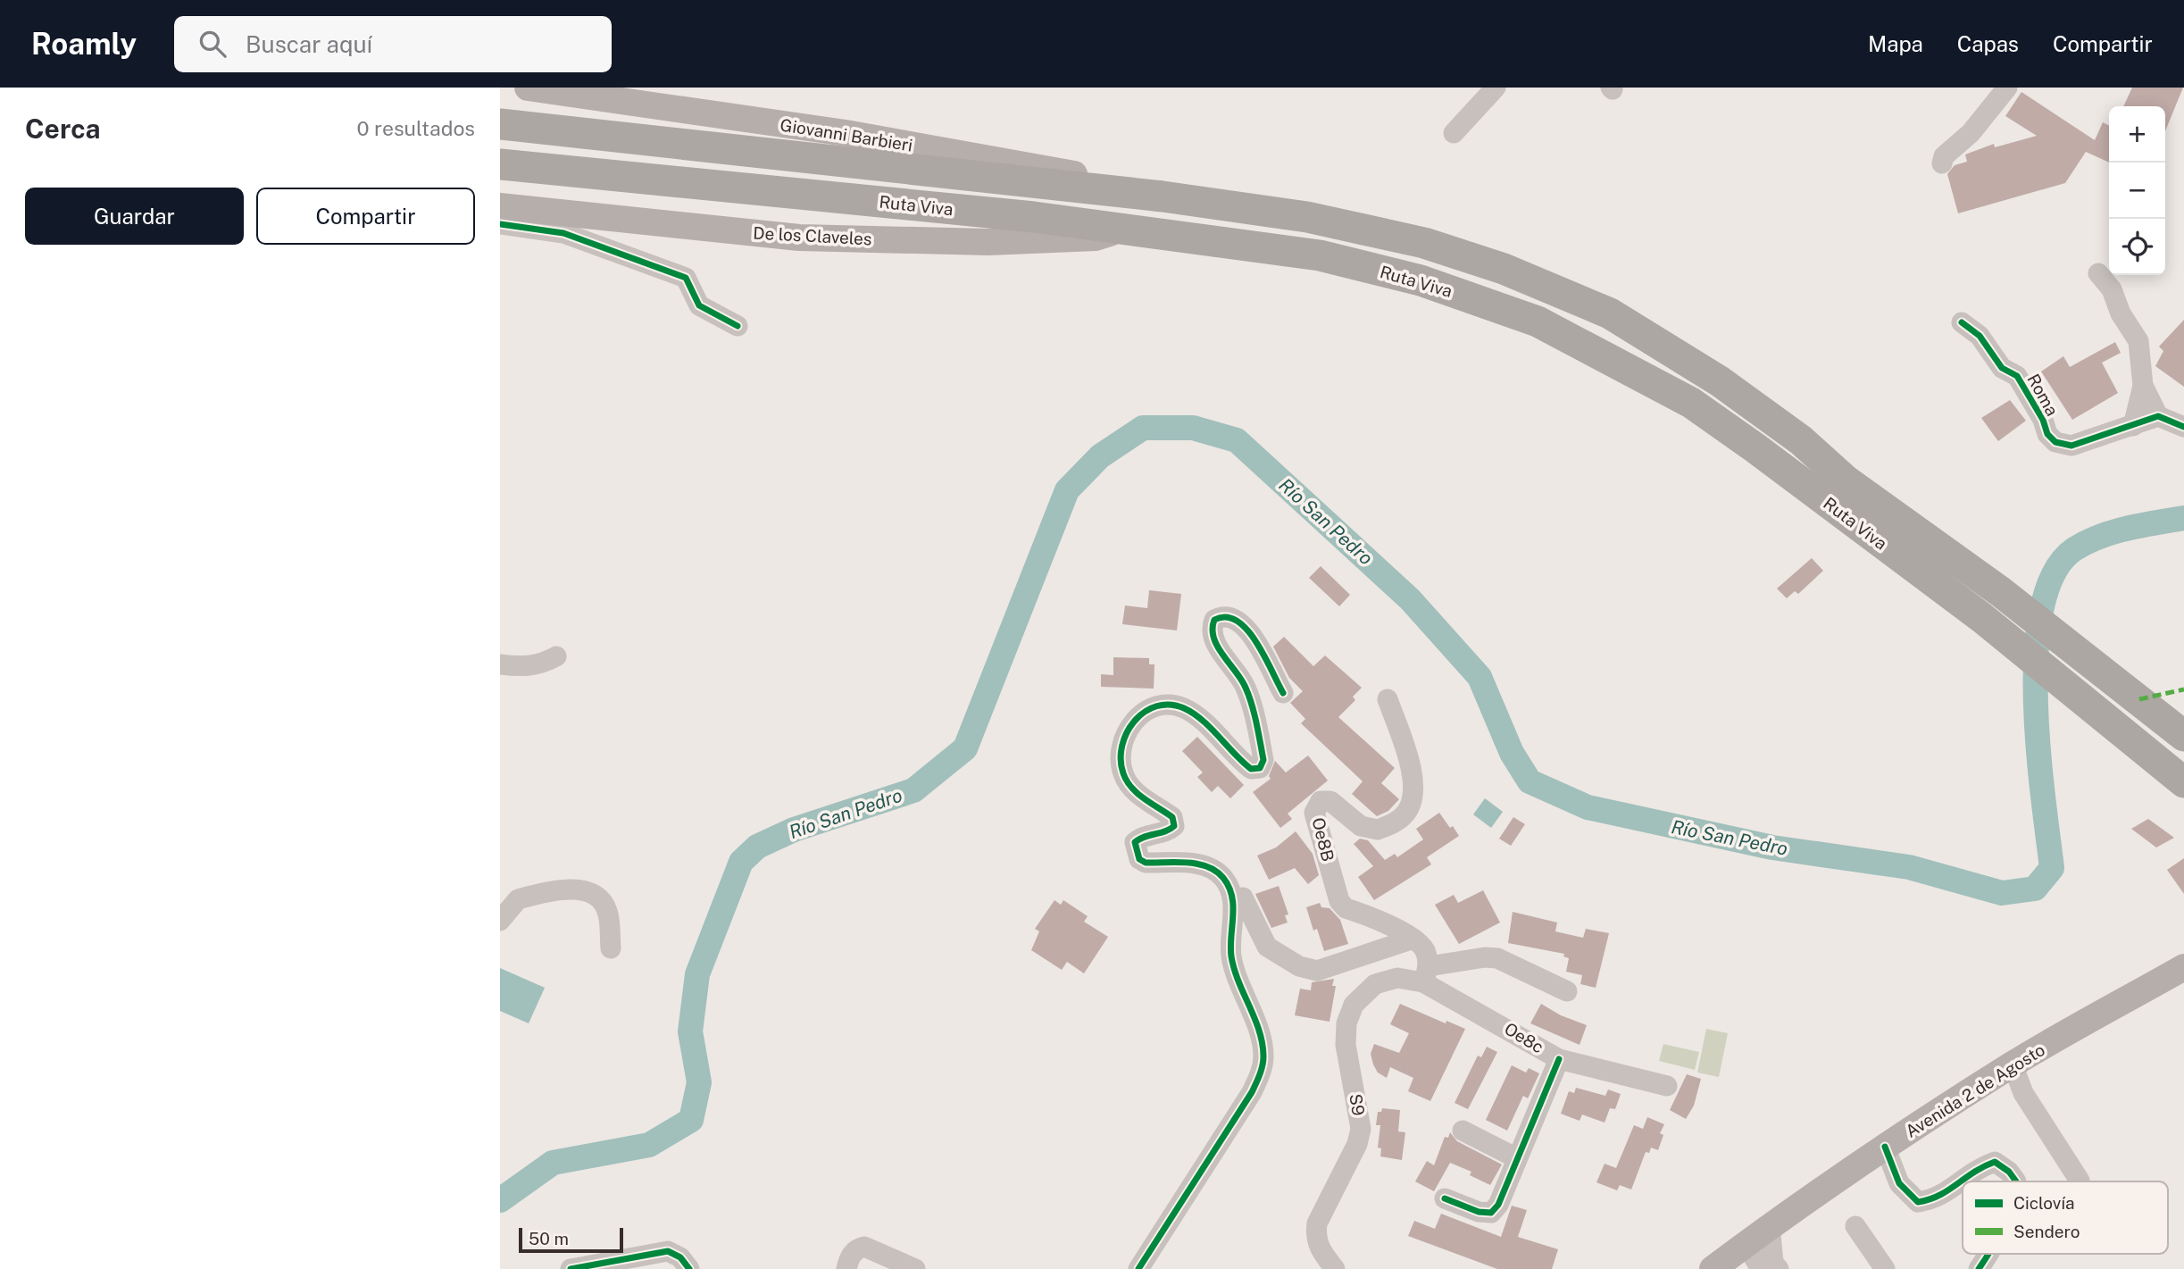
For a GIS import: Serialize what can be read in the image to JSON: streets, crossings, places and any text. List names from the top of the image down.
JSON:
{
  "streets": {
    "highway": ["Ruta Viva"],
    "main road": ["Giovanni Barbieri", "De los Claveles", "Avenida 2 de Agosto"],
    "street": [
      "Roma",
      "Oe8B",
      "Oe8c",
      "S9"
    ]
  },
  "crossings": [
    ["Giovanni Barbieri", "Ruta Viva"],
    ["Ruta Viva", "De los Claveles"],
    ["Oe8c", "S9"]
  ],
  "water": ["Río San Pedro"],
  "legend": ["Ciclovía", "Sendero"],
  "scale_bar": "50 m",
  "page": {
    "header": "Roamly",
    "search": "Buscar aquí",
    "nav": ["Mapa", "Capas", "Compartir"],
    "heading": ["Cerca", "0 resultados"],
    "map_buttons": ["+", "−"],
    "buttons": ["Guardar", "Compartir"],
    "scale": "50 m"
  }
}
